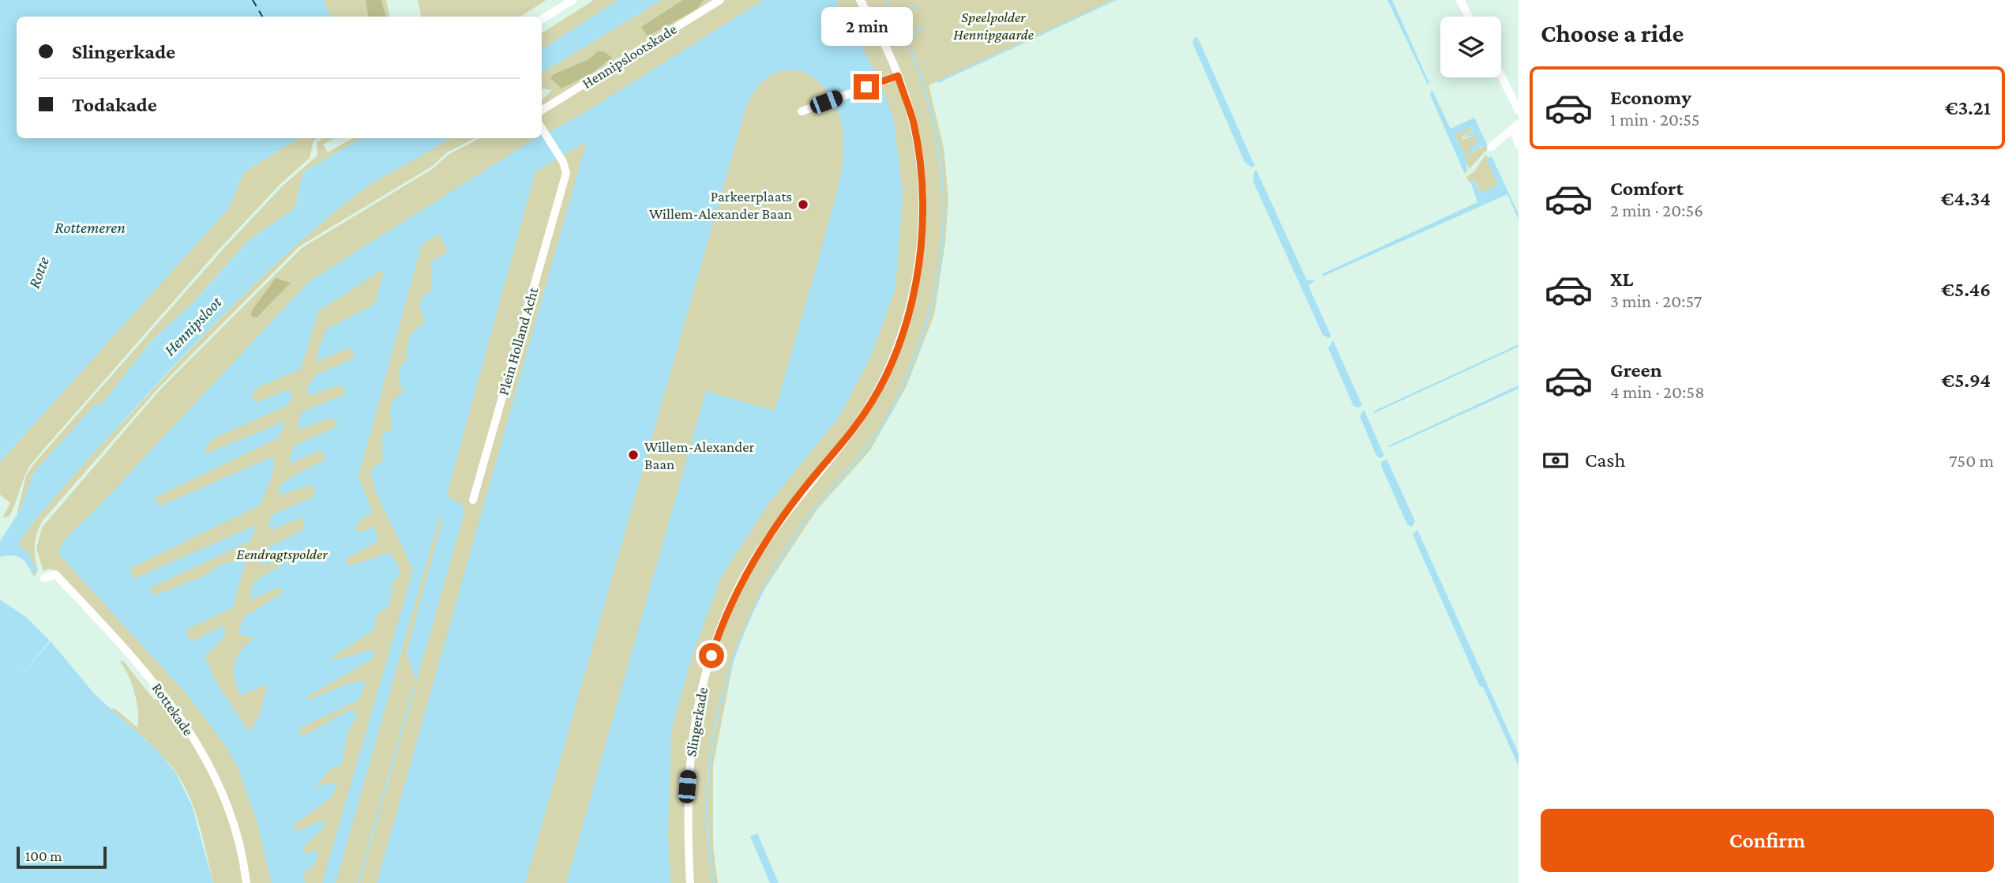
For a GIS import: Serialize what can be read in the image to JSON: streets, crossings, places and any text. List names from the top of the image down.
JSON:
{
  "streets": {
    "street": [
      "Hennipslootskade",
      "Plein Holland Acht",
      "Rottekade",
      "Slingerkade"
    ]
  },
  "water": ["Rottemeren", "Rotte", "Hennipsloot"],
  "parks": ["Speelpolder Hennipgaarde", "Eendragtspolder"],
  "places": ["Parkeerplaats Willem-Alexander Baan", "Willem-Alexander Baan"],
  "scale_bar": "100 m",
  "page": {
    "heading": "Choose a ride",
    "bubble": "2 min",
    "banner": ["Slingerkade", "Todakade"],
    "list": [
      {
        "name": "Economy",
        "note": "1 min · 20:55",
        "value": "€3.21"
      },
      {
        "name": "Comfort",
        "note": "2 min · 20:56",
        "value": "€4.34"
      },
      {
        "name": "XL",
        "note": "3 min · 20:57",
        "value": "€5.46"
      },
      {
        "name": "Green",
        "note": "4 min · 20:58",
        "value": "€5.94"
      }
    ],
    "pay": ["Cash", "750 m"],
    "buttons": "Confirm",
    "scale": "100 m"
  }
}
